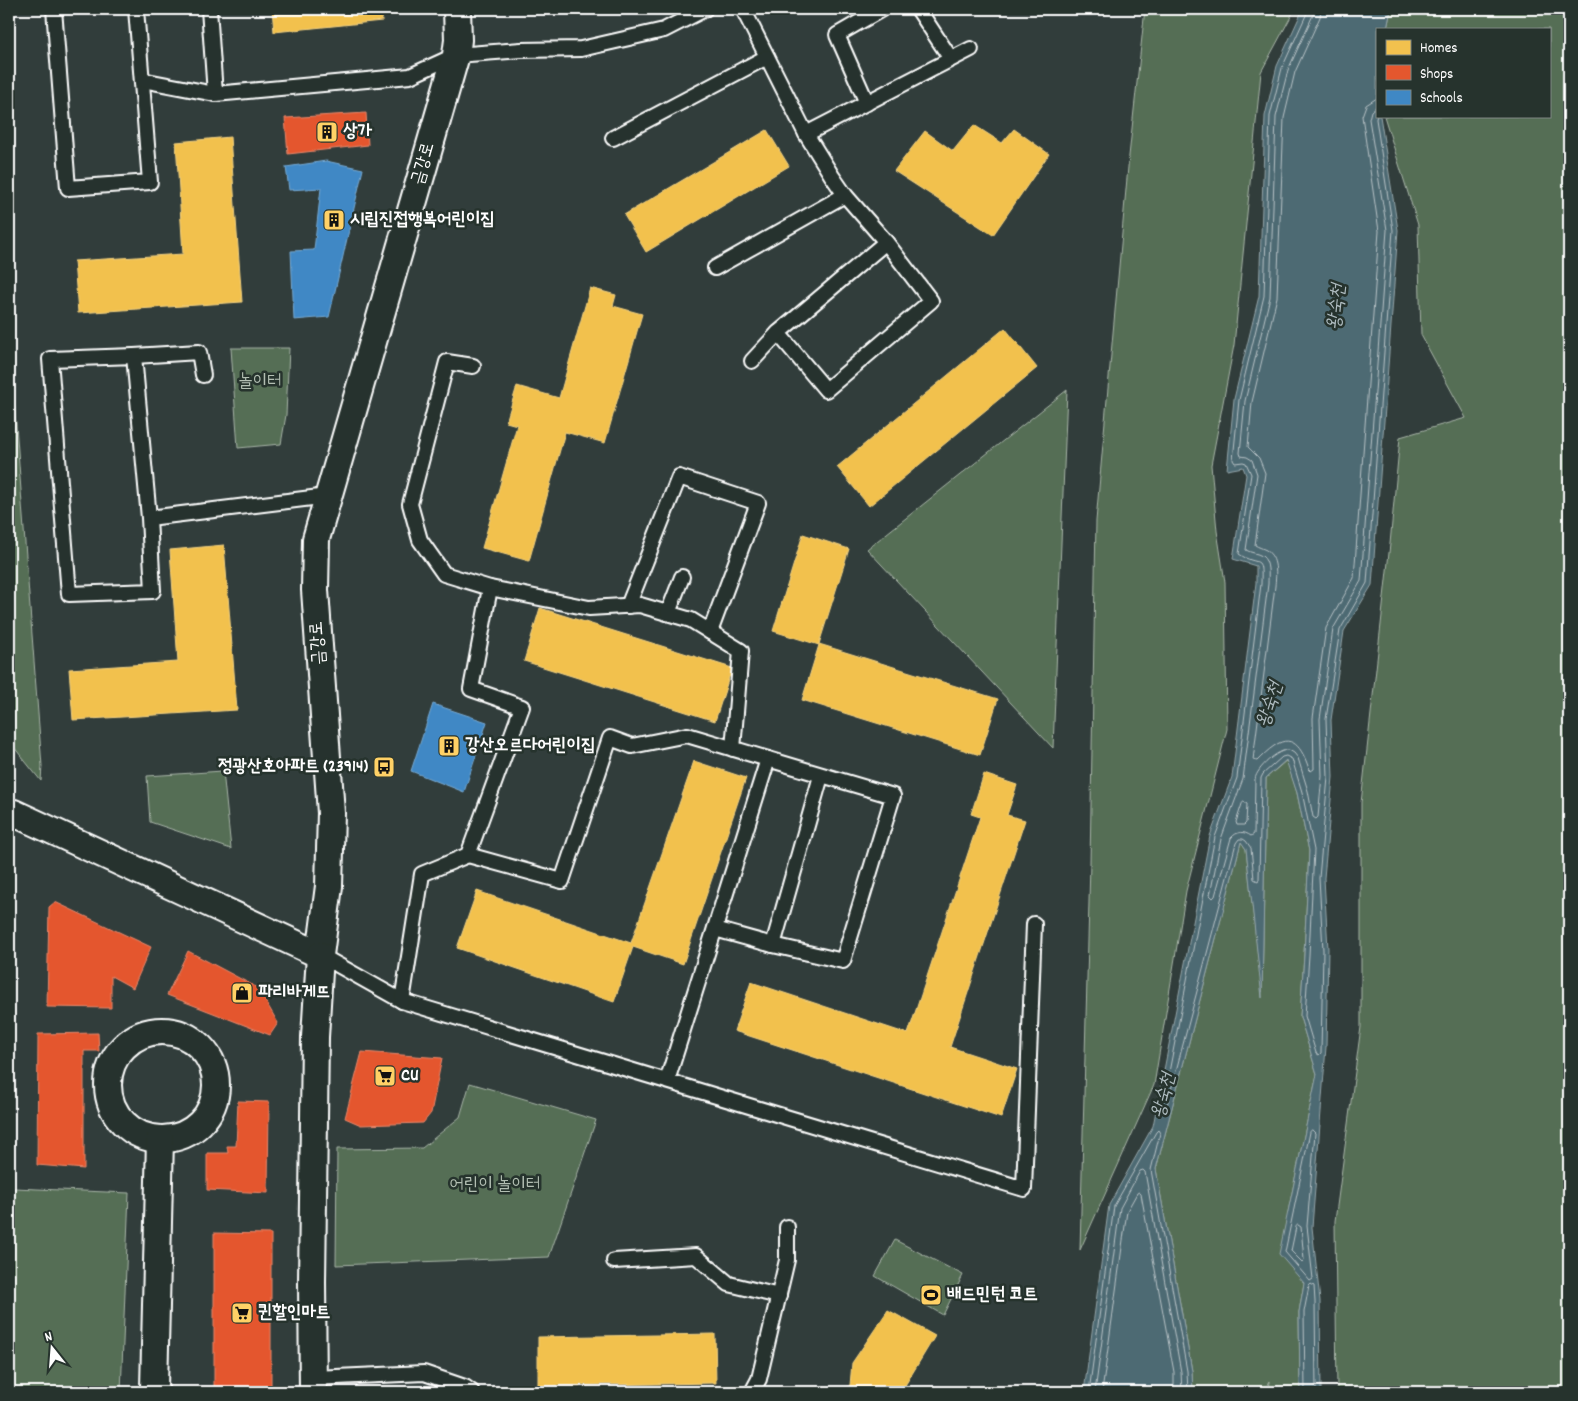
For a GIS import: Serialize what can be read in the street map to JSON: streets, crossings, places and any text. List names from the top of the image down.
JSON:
{
  "streets": {
    "street": ["금강로"]
  },
  "water": ["왕숙천"],
  "parks": ["놀이터", "어린이 놀이터"],
  "places": {
    "building": ["상가", "시립진접행복어린이집", "강산오르다어린이집"],
    "bus stop": ["정광산호아파트 (23914)"],
    "shop": ["파리바게뜨"],
    "supermarket": ["CU", "퀸할인마트"],
    "sports": ["배드민턴 코트"]
  },
  "legend": ["Homes", "Shops", "Schools"],
  "north": "top"
}
